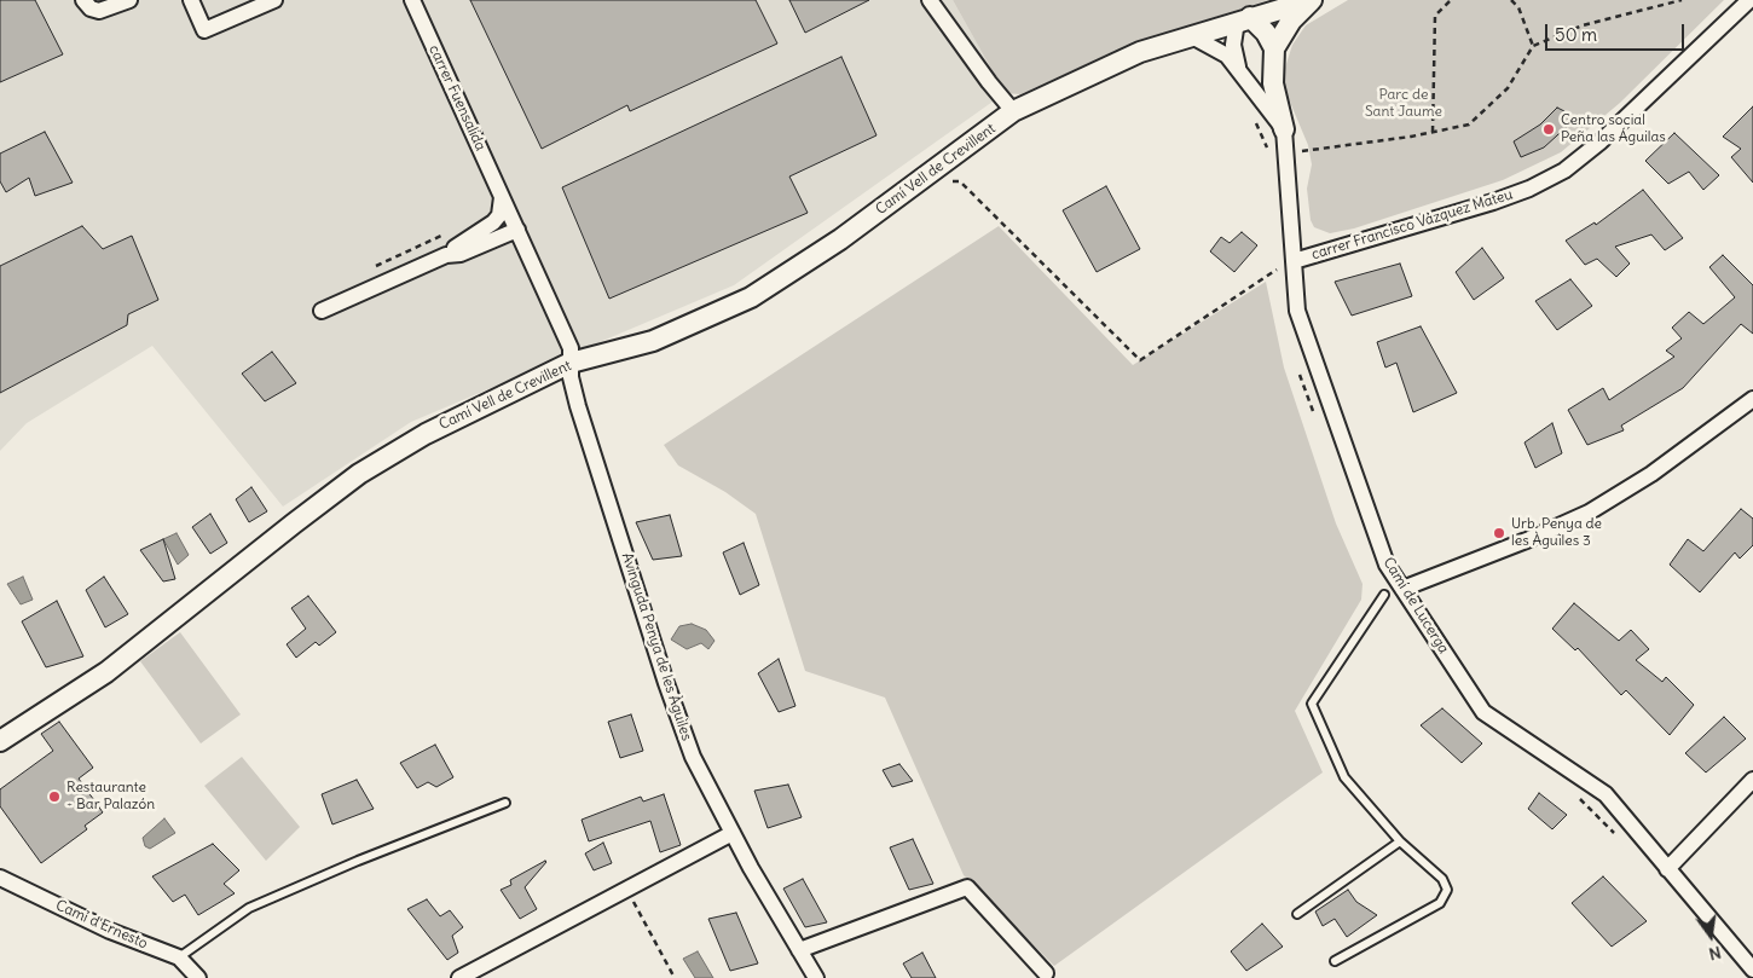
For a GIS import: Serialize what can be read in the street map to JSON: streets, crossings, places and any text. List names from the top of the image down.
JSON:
{
  "streets": {
    "street": [
      "carrer Fuensalida",
      "Camí Vell de Crevillent",
      "carrer Francisco Vázquez Mateu",
      "Camí de Lucerga",
      "Avinguda Penya de les Àguiles",
      "Camí d'Ernesto"
    ]
  },
  "crossings": [
    ["carrer Fuensalida", "Camí Vell de Crevillent"],
    ["carrer Fuensalida", "Avinguda Penya de les Àguiles"],
    ["Camí Vell de Crevillent", "Camí de Lucerga"],
    ["Camí Vell de Crevillent", "Avinguda Penya de les Àguiles"],
    ["carrer Francisco Vázquez Mateu", "Camí de Lucerga"]
  ],
  "parks": ["Parc de Sant Jaume"],
  "places": ["Centro social Peña las Águilas", "Urb. Penya de les Àguiles 3", "Restaurante - Bar Palazón"],
  "scale_bar": "50 m",
  "north": "bottom"
}
